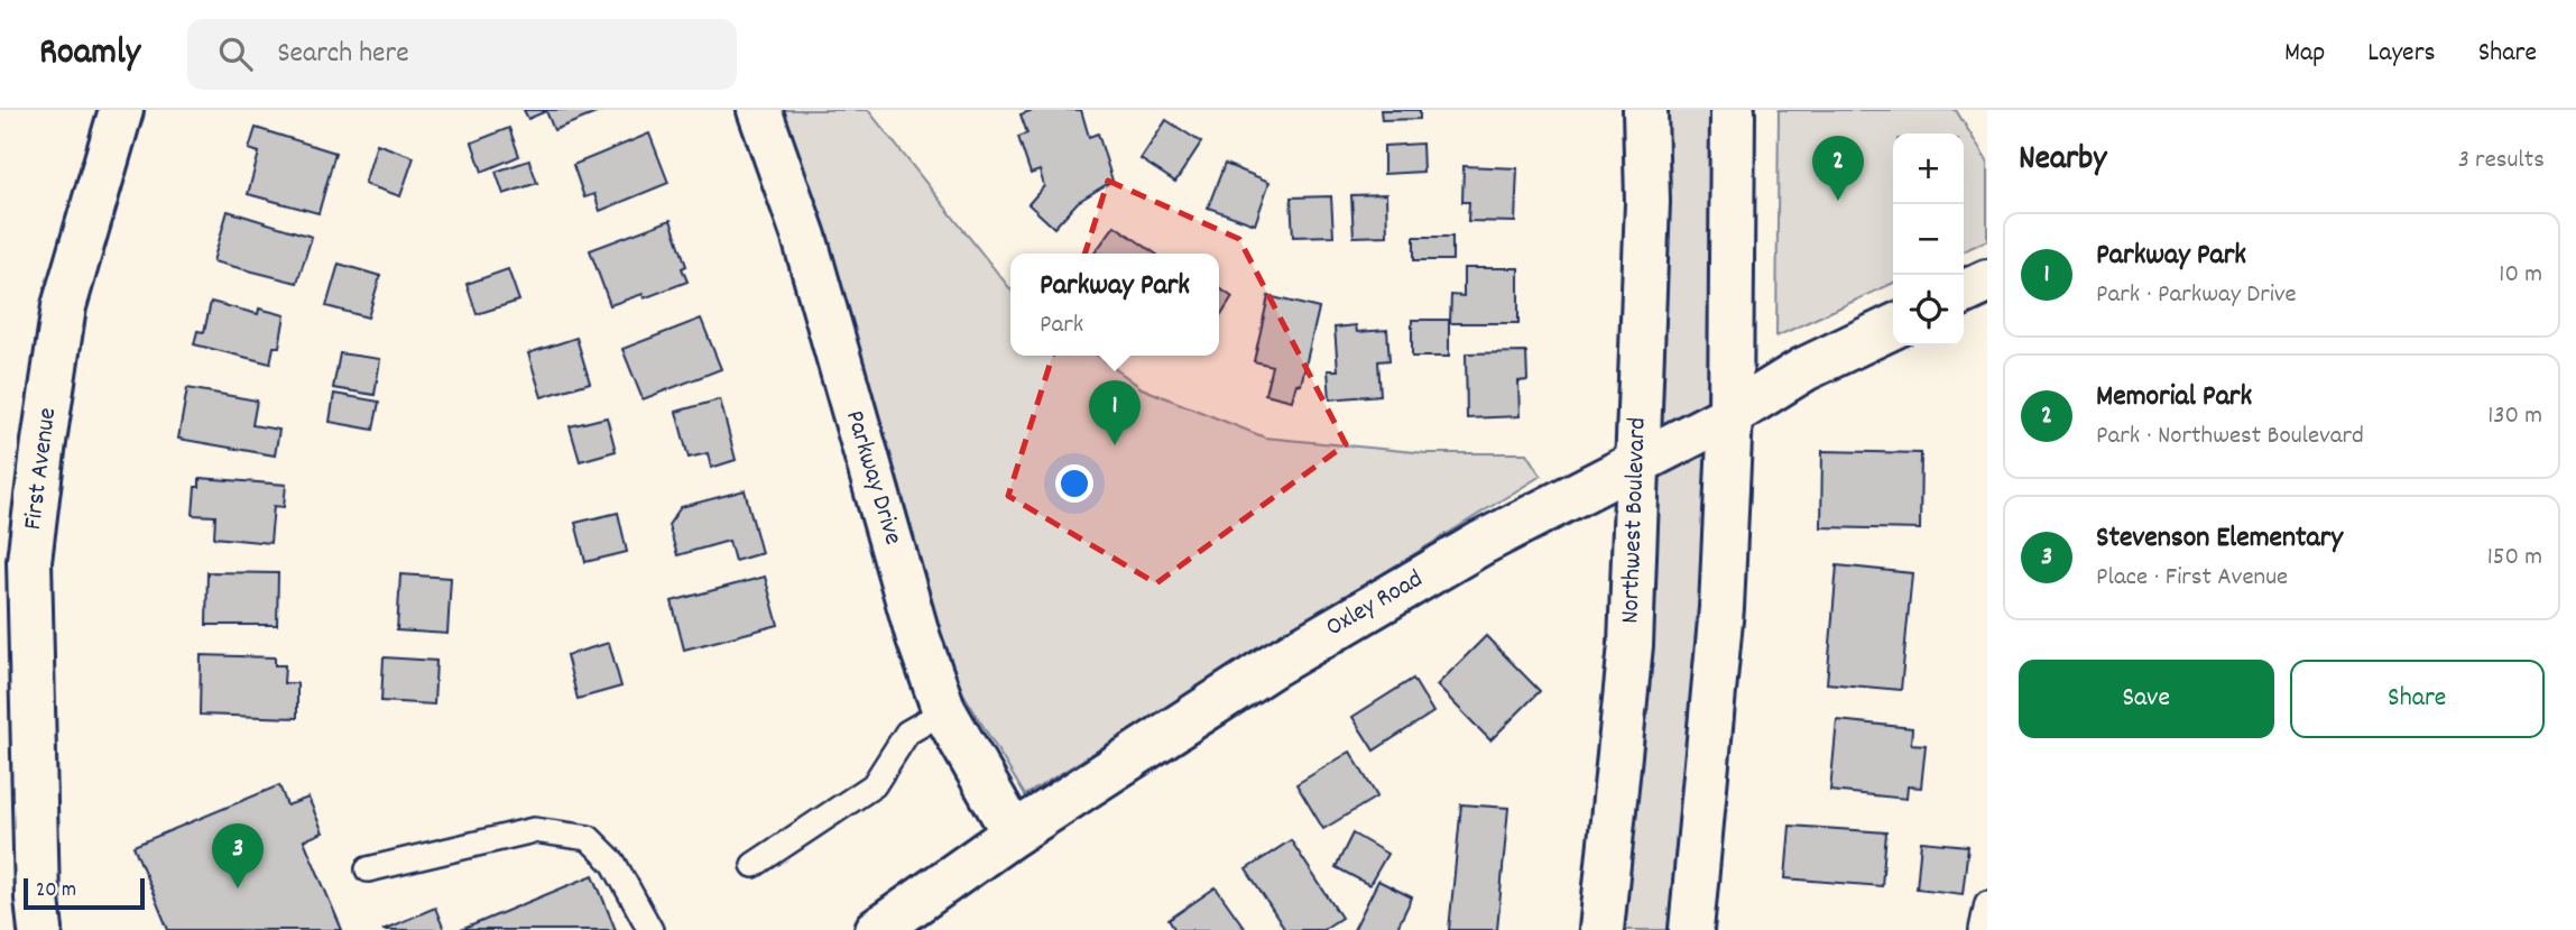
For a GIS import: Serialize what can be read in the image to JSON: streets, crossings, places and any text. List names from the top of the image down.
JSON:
{
  "streets": {
    "street": [
      "First Avenue",
      "Parkway Drive",
      "Northwest Boulevard",
      "Oxley Road"
    ]
  },
  "crossings": [
    ["Parkway Drive", "Oxley Road"],
    ["Northwest Boulevard", "Oxley Road"]
  ],
  "scale_bar": "20 m",
  "page": {
    "header": "Roamly",
    "search": "Search here",
    "nav": ["Map", "Layers", "Share"],
    "heading": ["Nearby", "3 results"],
    "map_buttons": ["+", "−"],
    "pins": ["2", "1", "3"],
    "list": [
      {
        "mark": "1",
        "name": "Parkway Park",
        "note": "Park · Parkway Drive",
        "value": "10 m"
      },
      {
        "mark": "2",
        "name": "Memorial Park",
        "note": "Park · Northwest Boulevard",
        "value": "130 m"
      },
      {
        "mark": "3",
        "name": "Stevenson Elementary",
        "note": "Place · First Avenue",
        "value": "150 m"
      }
    ],
    "popup": ["Parkway Park", "Park"],
    "buttons": ["Save", "Share"],
    "scale": "20 m"
  }
}
